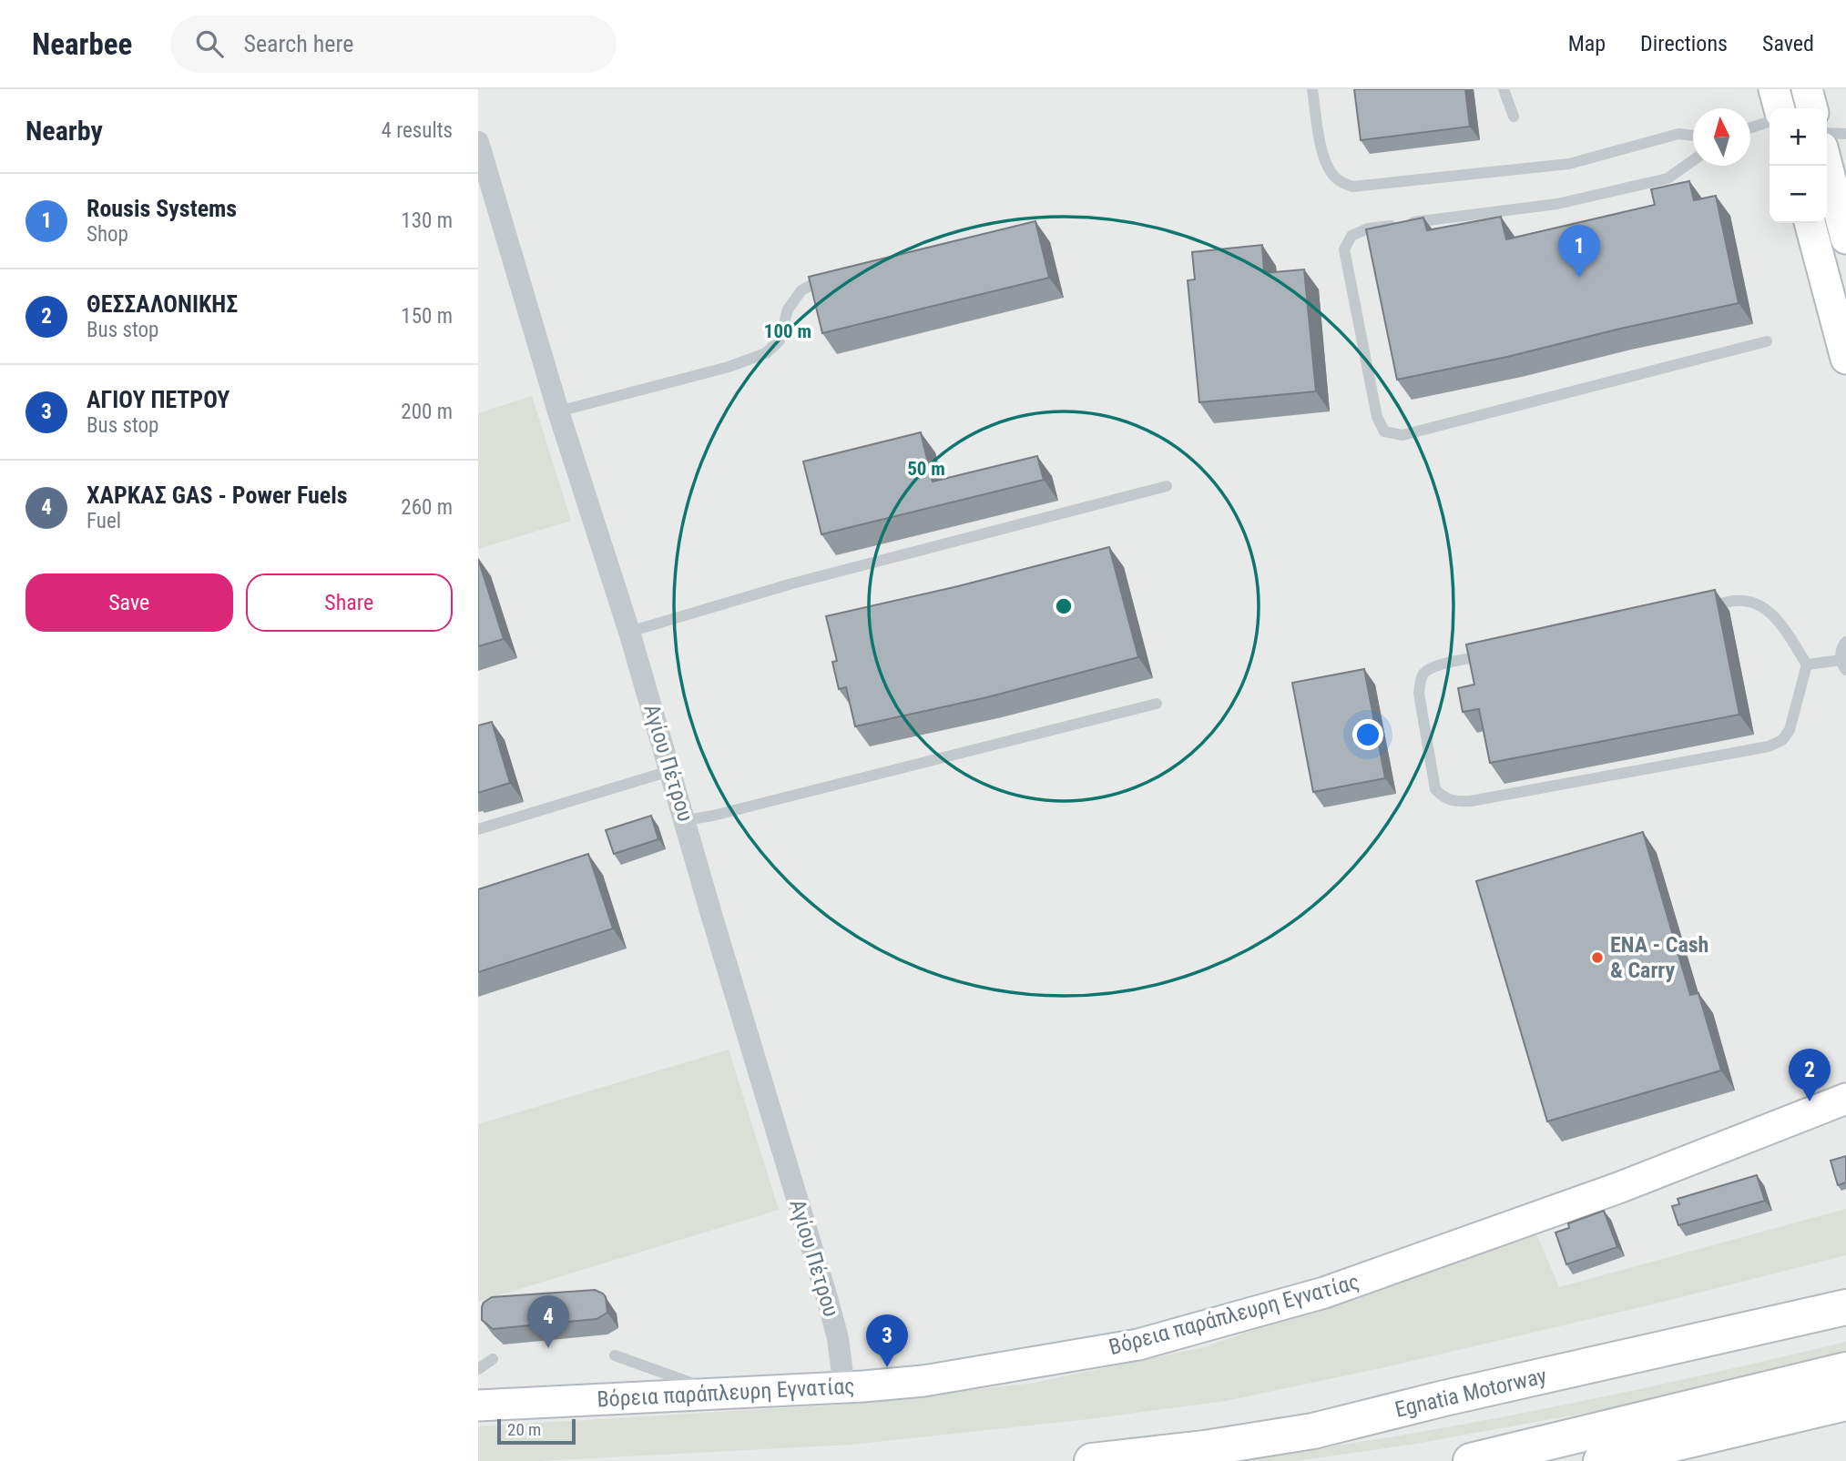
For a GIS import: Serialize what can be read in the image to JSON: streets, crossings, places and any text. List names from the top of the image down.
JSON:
{
  "streets": {
    "highway": ["Egnatia Motorway"],
    "street": ["Αγίου Πέτρου", "Βόρεια παράπλευρη Εγνατίας"]
  },
  "crossings": [
    ["Αγίου Πέτρου", "Βόρεια παράπλευρη Εγνατίας"]
  ],
  "places": ["ENA - Cash & Carry"],
  "scale_bar": "20 m",
  "north": "top",
  "page": {
    "header": "Nearbee",
    "search": "Search here",
    "nav": ["Map", "Directions", "Saved"],
    "heading": ["Nearby", "4 results"],
    "map_buttons": ["+", "−"],
    "list": [
      {
        "mark": "1",
        "name": "Rousis Systems",
        "note": "Shop",
        "value": "130 m"
      },
      {
        "mark": "2",
        "name": "ΘΕΣΣΑΛΟΝΙΚΗΣ",
        "note": "Bus stop",
        "value": "150 m"
      },
      {
        "mark": "3",
        "name": "ΑΓΙΟΥ ΠΕΤΡΟΥ",
        "note": "Bus stop",
        "value": "200 m"
      },
      {
        "mark": "4",
        "name": "ΧΑΡΚΑΣ GAS - Power Fuels",
        "note": "Fuel",
        "value": "260 m"
      }
    ],
    "pins": [
      "1",
      "2",
      "4",
      "3"
    ],
    "buttons": ["Save", "Share"],
    "scale": "20 m"
  },
  "rings": ["100 m", "50 m"]
}
